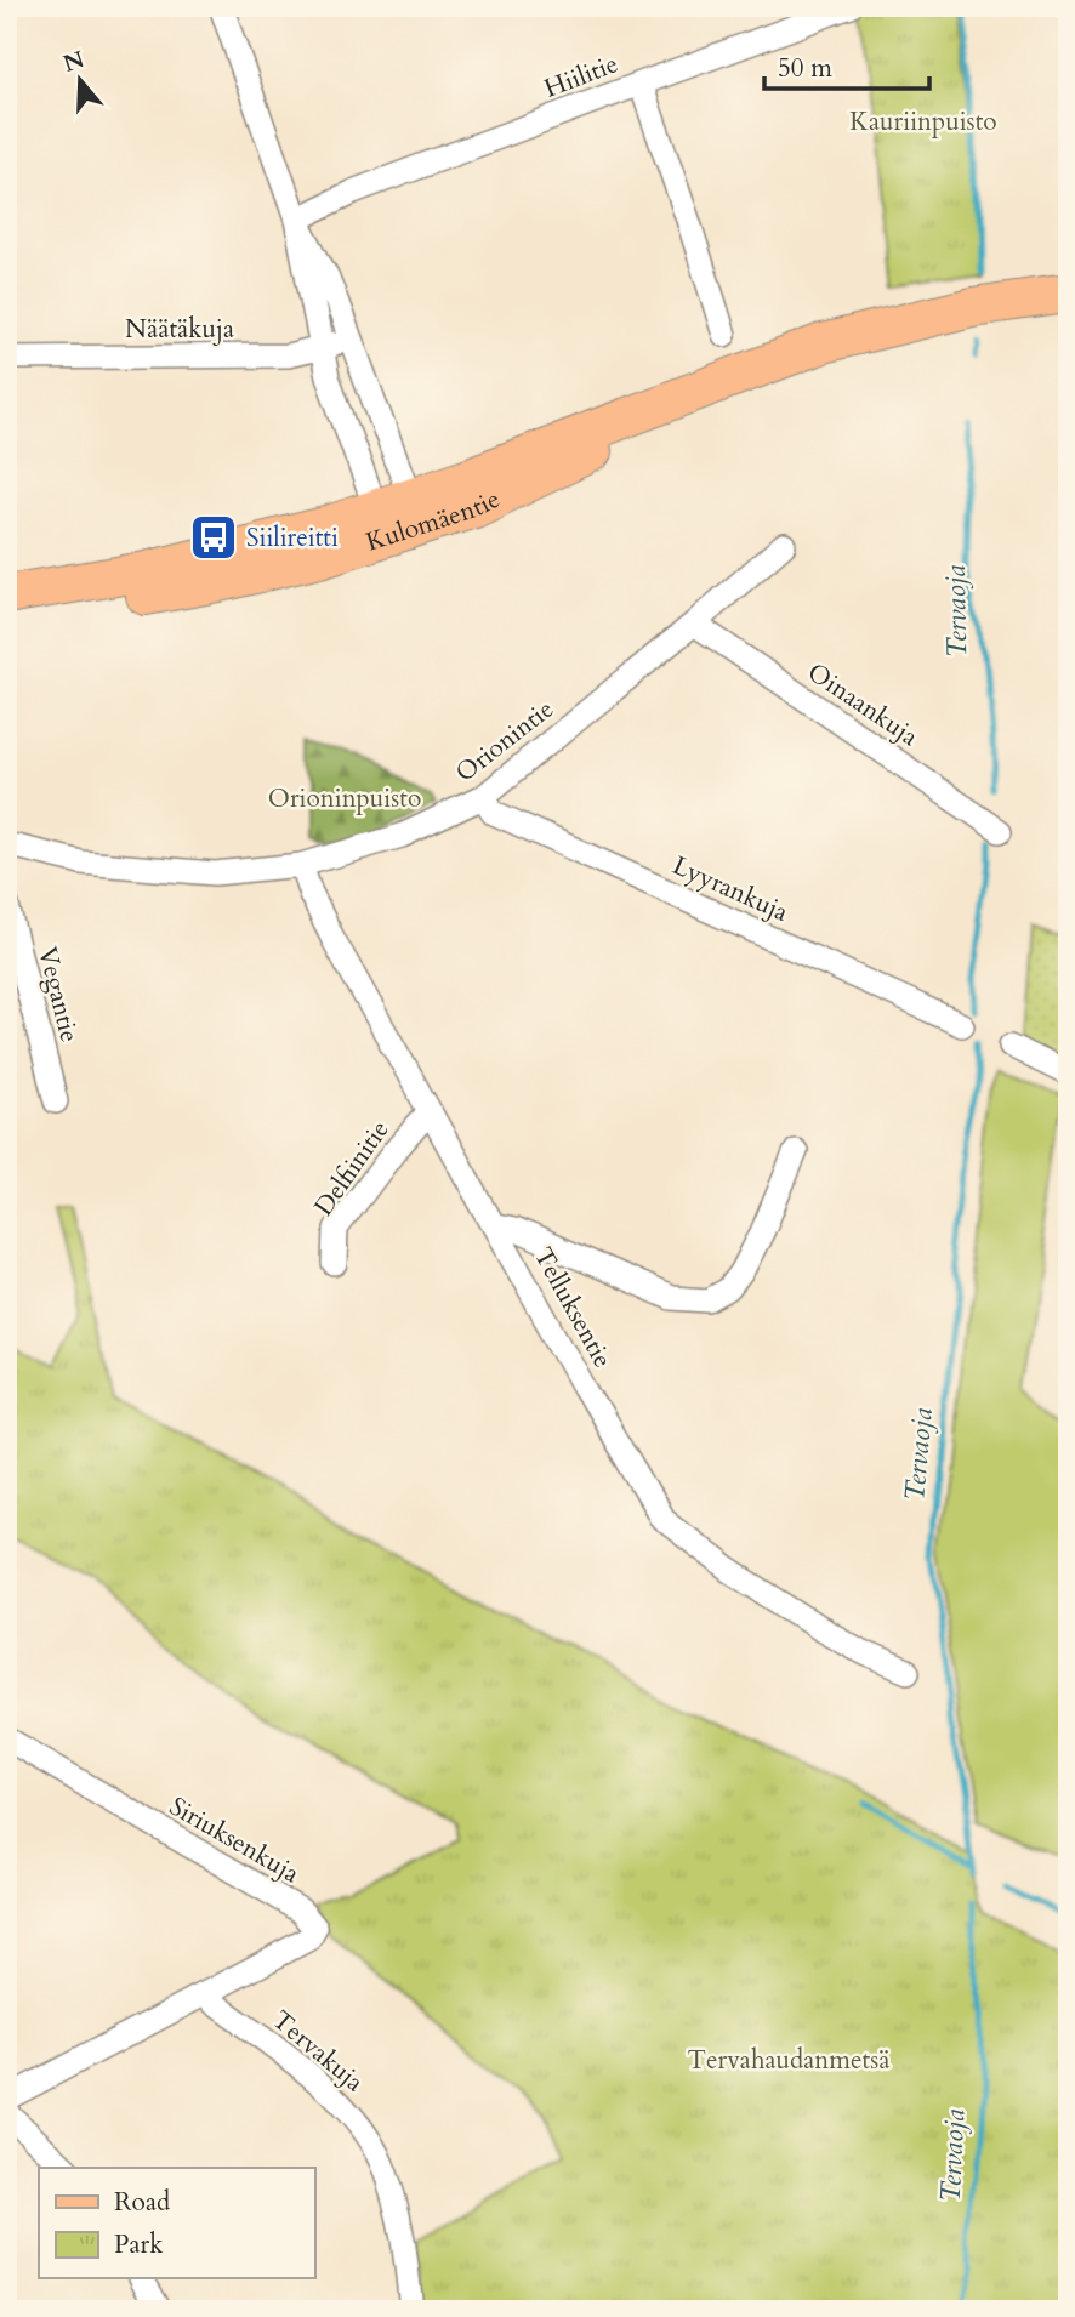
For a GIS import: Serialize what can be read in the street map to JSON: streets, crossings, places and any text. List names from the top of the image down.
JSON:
{
  "streets": {
    "main road": ["Kulomäentie"],
    "street": [
      "Hiilitie",
      "Näätäkuja",
      "Oinaankuja",
      "Orionintie",
      "Lyyrankuja",
      "Vegantie",
      "Delfiinitie",
      "Telluksentie",
      "Siriuksenkuja",
      "Tervakuja"
    ]
  },
  "crossings": [
    ["Oinaankuja", "Orionintie"],
    ["Orionintie", "Lyyrankuja"],
    ["Orionintie", "Telluksentie"],
    ["Delfiinitie", "Telluksentie"],
    ["Siriuksenkuja", "Tervakuja"]
  ],
  "water": ["Tervaoja"],
  "parks": ["Kauriinpuisto", "Orioninpuisto", "Tervahaudanmetsä"],
  "places": {
    "bus stop": ["Siilireitti"]
  },
  "legend": ["Road", "Park"],
  "scale_bar": "50 m",
  "north": "top"
}
